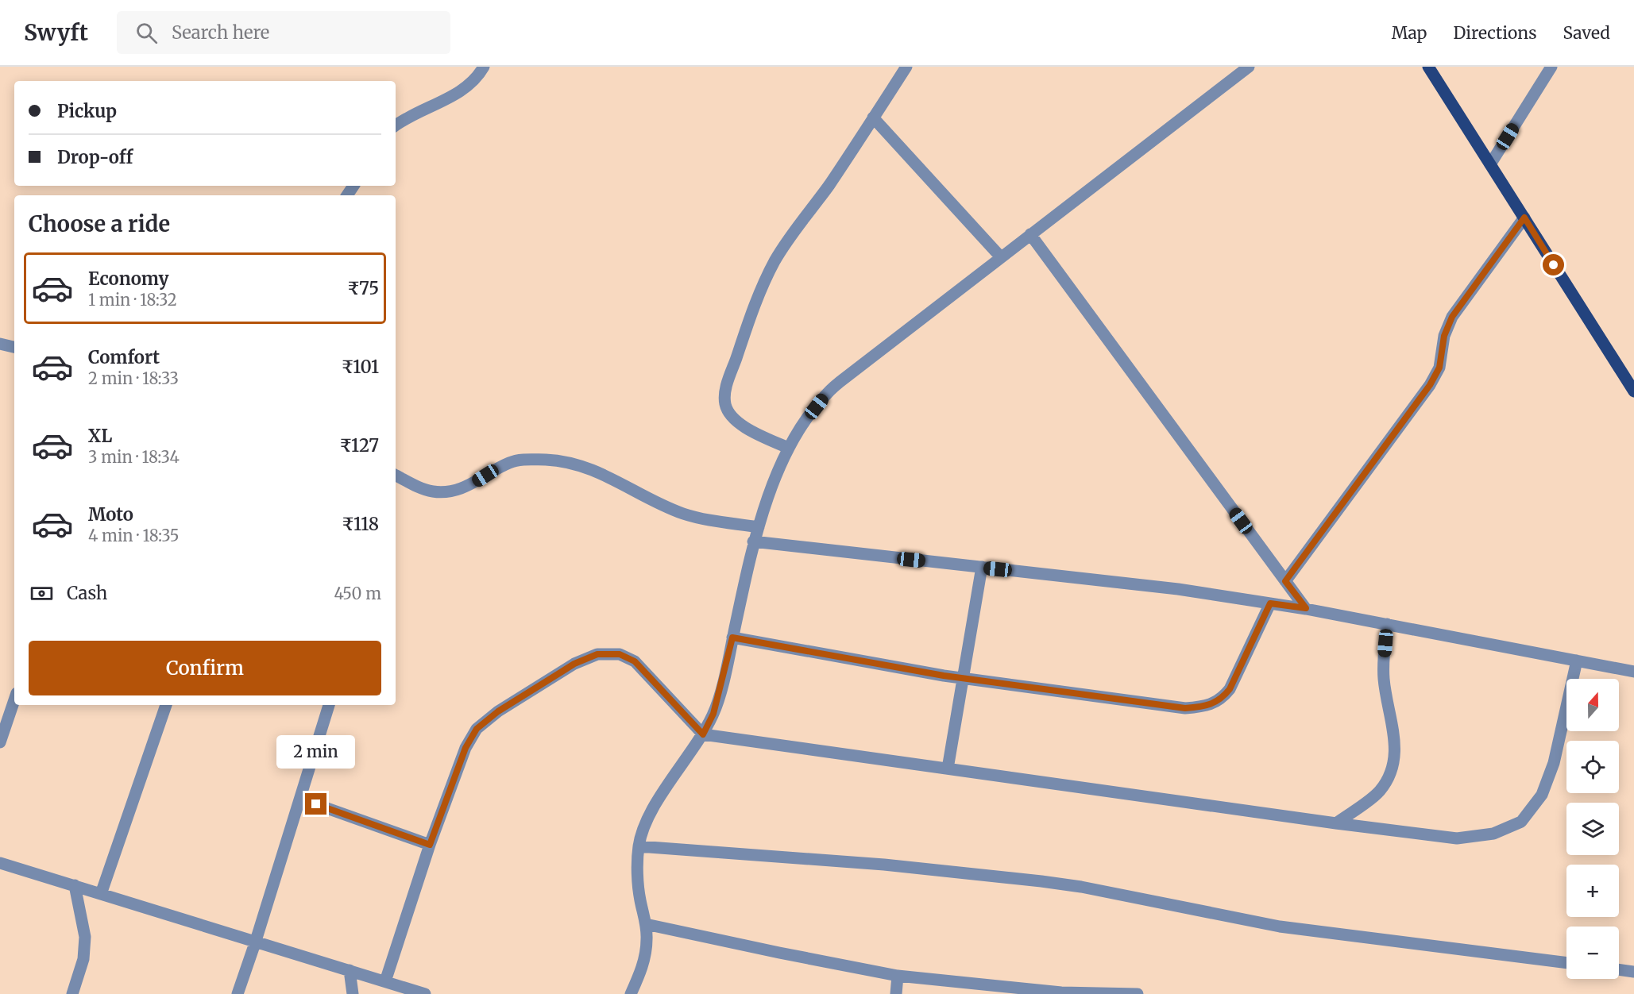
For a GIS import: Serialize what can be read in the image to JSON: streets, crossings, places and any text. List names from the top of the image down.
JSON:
{
  "north": "top",
  "page": {
    "header": "Swyft",
    "search": "Search here",
    "nav": ["Map", "Directions", "Saved"],
    "banner": ["Pickup", "Drop-off"],
    "heading": "Choose a ride",
    "list": [
      {
        "name": "Economy",
        "note": "1 min · 18:32",
        "value": "₹75"
      },
      {
        "name": "Comfort",
        "note": "2 min · 18:33",
        "value": "₹101"
      },
      {
        "name": "XL",
        "note": "3 min · 18:34",
        "value": "₹127"
      },
      {
        "name": "Moto",
        "note": "4 min · 18:35",
        "value": "₹118"
      }
    ],
    "pay": ["Cash", "450 m"],
    "buttons": "Confirm",
    "map_buttons": ["+", "−"],
    "bubble": "2 min"
  }
}
